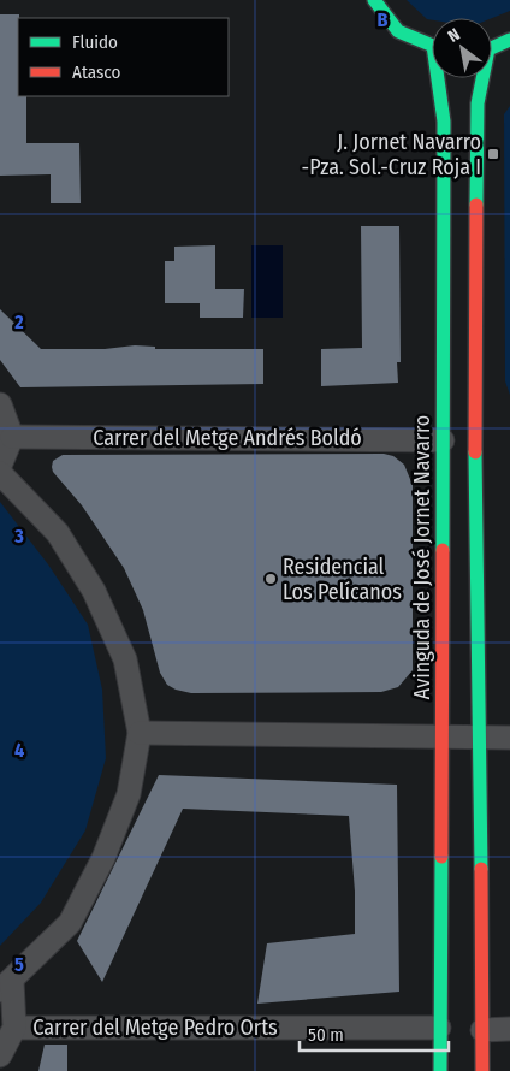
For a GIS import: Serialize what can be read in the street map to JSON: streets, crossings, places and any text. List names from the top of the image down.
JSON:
{
  "streets": {
    "street": ["Carrer del Metge Andrés Boldó", "Avinguda de José Jornet Navarro", "Carrer del Metge Pedro Orts"]
  },
  "crossings": [
    ["Carrer del Metge Andrés Boldó", "Avinguda de José Jornet Navarro"],
    ["Avinguda de José Jornet Navarro", "Carrer del Metge Pedro Orts"]
  ],
  "places": {
    "transit": ["J. Jornet Navarro -Pza. Sol.-Cruz Roja I"],
    "other": ["Residencial Los Pelícanos"]
  },
  "legend": ["Fluido", "Atasco"],
  "scale_bar": "50 m",
  "north": "top left",
  "grid": {
    "columns": ["B"],
    "rows": [
      "2",
      "3",
      "4",
      "5"
    ]
  }
}
